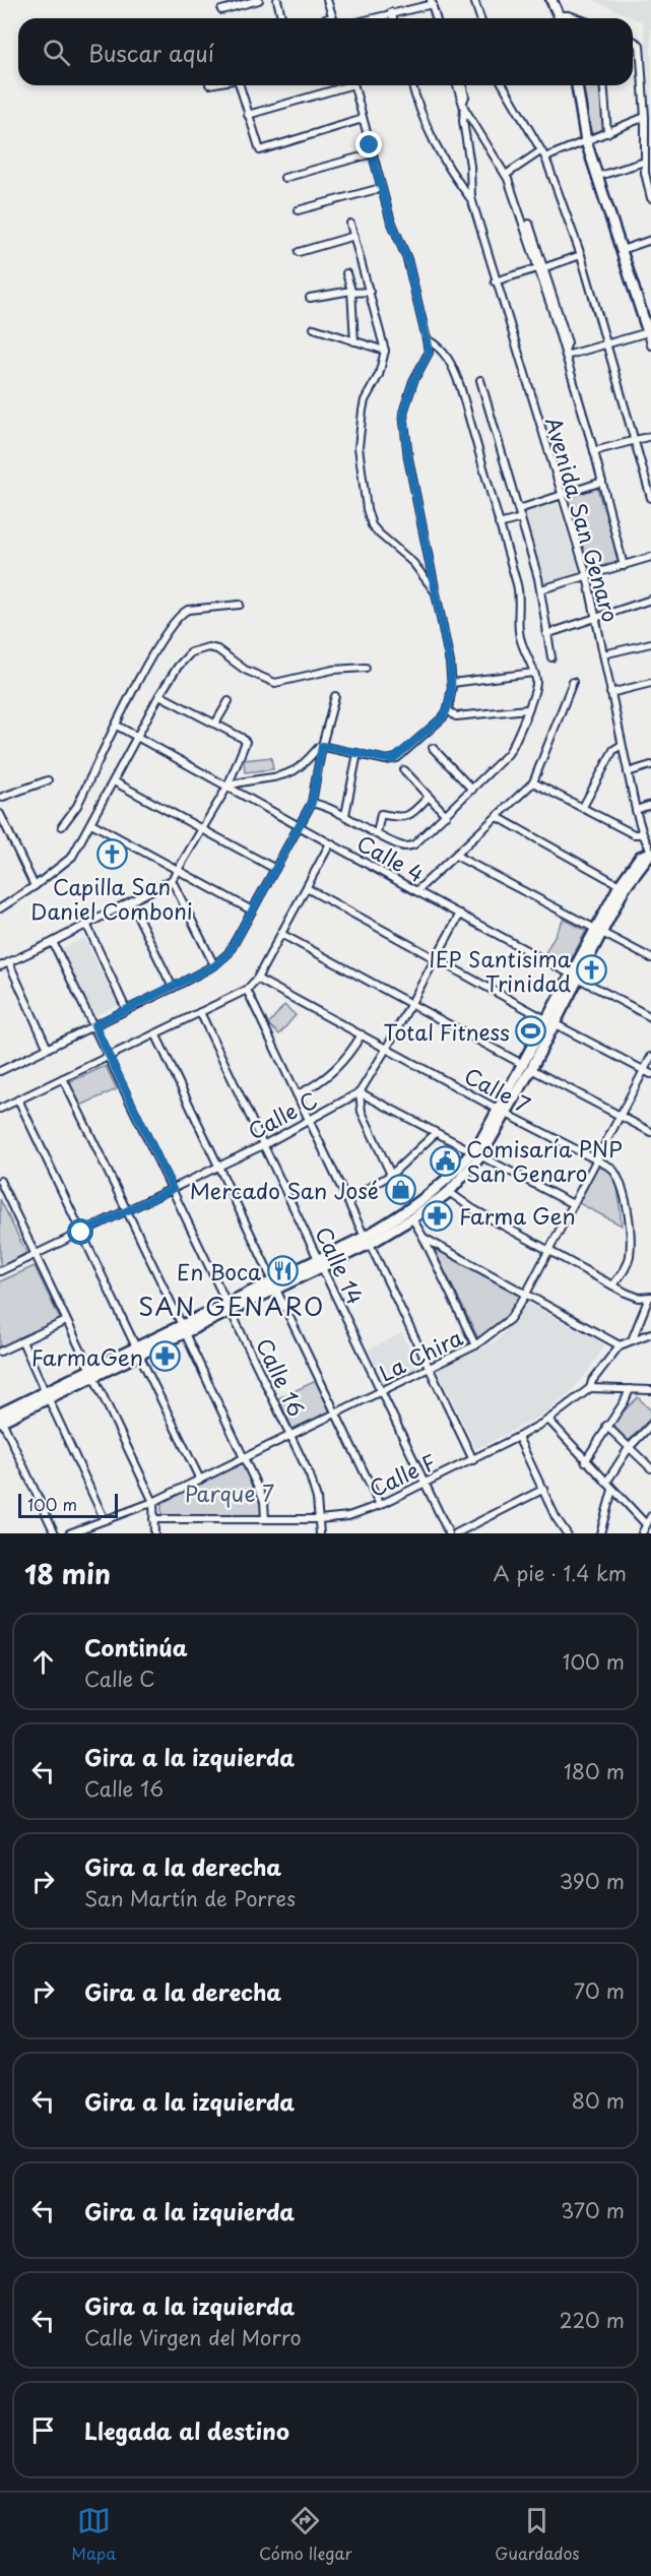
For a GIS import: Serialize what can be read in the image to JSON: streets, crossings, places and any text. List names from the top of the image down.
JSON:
{
  "streets": {
    "street": [
      "Avenida San Genaro",
      "Calle 4",
      "Calle 7",
      "Calle C",
      "Calle 14",
      "La Chira",
      "Calle 16",
      "Calle F"
    ]
  },
  "crossings": [
    ["Calle 4", "Calle C"],
    ["Calle 7", "Calle C"],
    ["Calle 7", "La Chira"],
    ["Calle C", "Calle 14"],
    ["Calle C", "Calle 16"],
    ["Calle 14", "La Chira"],
    ["Calle 14", "Calle F"],
    ["La Chira", "Calle 16"],
    ["Calle 16", "Calle F"]
  ],
  "districts": ["SAN GENARO"],
  "parks": ["Parque 7"],
  "places": {
    "church": ["Capilla San Daniel Comboni", "IEP Santisima Trinidad"],
    "sports": ["Total Fitness"],
    "public building": ["Comisaría PNP San Genaro"],
    "shop": ["Mercado San José"],
    "pharmacy": ["Farma Gen", "FarmaGen"],
    "restaurant": ["En Boca"]
  },
  "scale_bar": "100 m",
  "page": {
    "search": "Buscar aquí",
    "scale": "100 m",
    "heading": ["18 min", "A pie · 1.4 km"],
    "list": [
      ["Continúa", "Calle C", "100 m"],
      ["Gira a la izquierda", "Calle 16", "180 m"],
      ["Gira a la derecha", "San Martín de Porres", "390 m"],
      ["Gira a la derecha", "70 m"],
      ["Gira a la izquierda", "80 m"],
      ["Gira a la izquierda", "370 m"],
      ["Gira a la izquierda", "Calle Virgen del Morro", "220 m"],
      "Llegada al destino"
    ],
    "nav": ["Mapa", "Cómo llegar", "Guardados"]
  }
}
